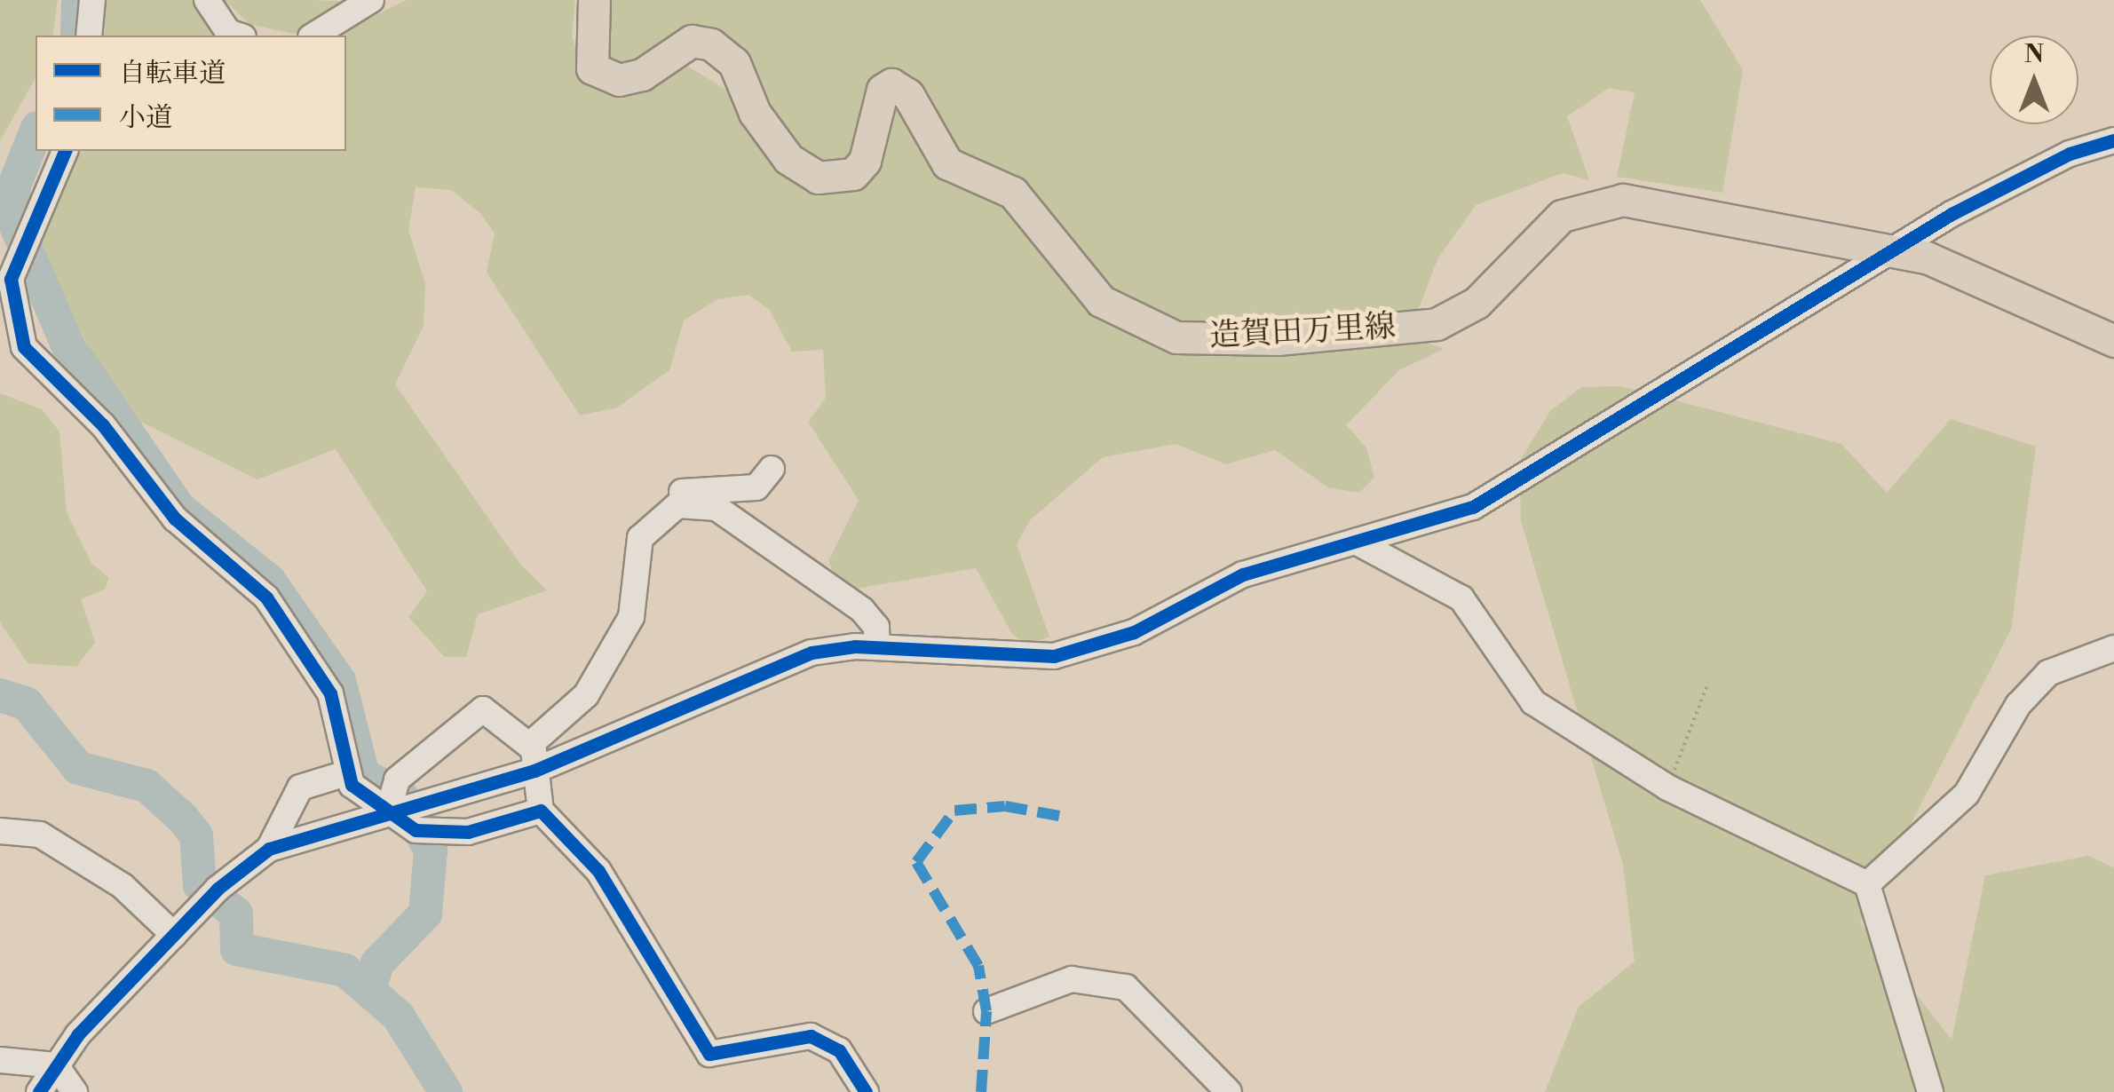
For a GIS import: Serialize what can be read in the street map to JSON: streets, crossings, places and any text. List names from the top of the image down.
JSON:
{
  "streets": {
    "main road": ["造賀田万里線"]
  },
  "legend": ["自転車道", "小道"],
  "north": "top"
}
